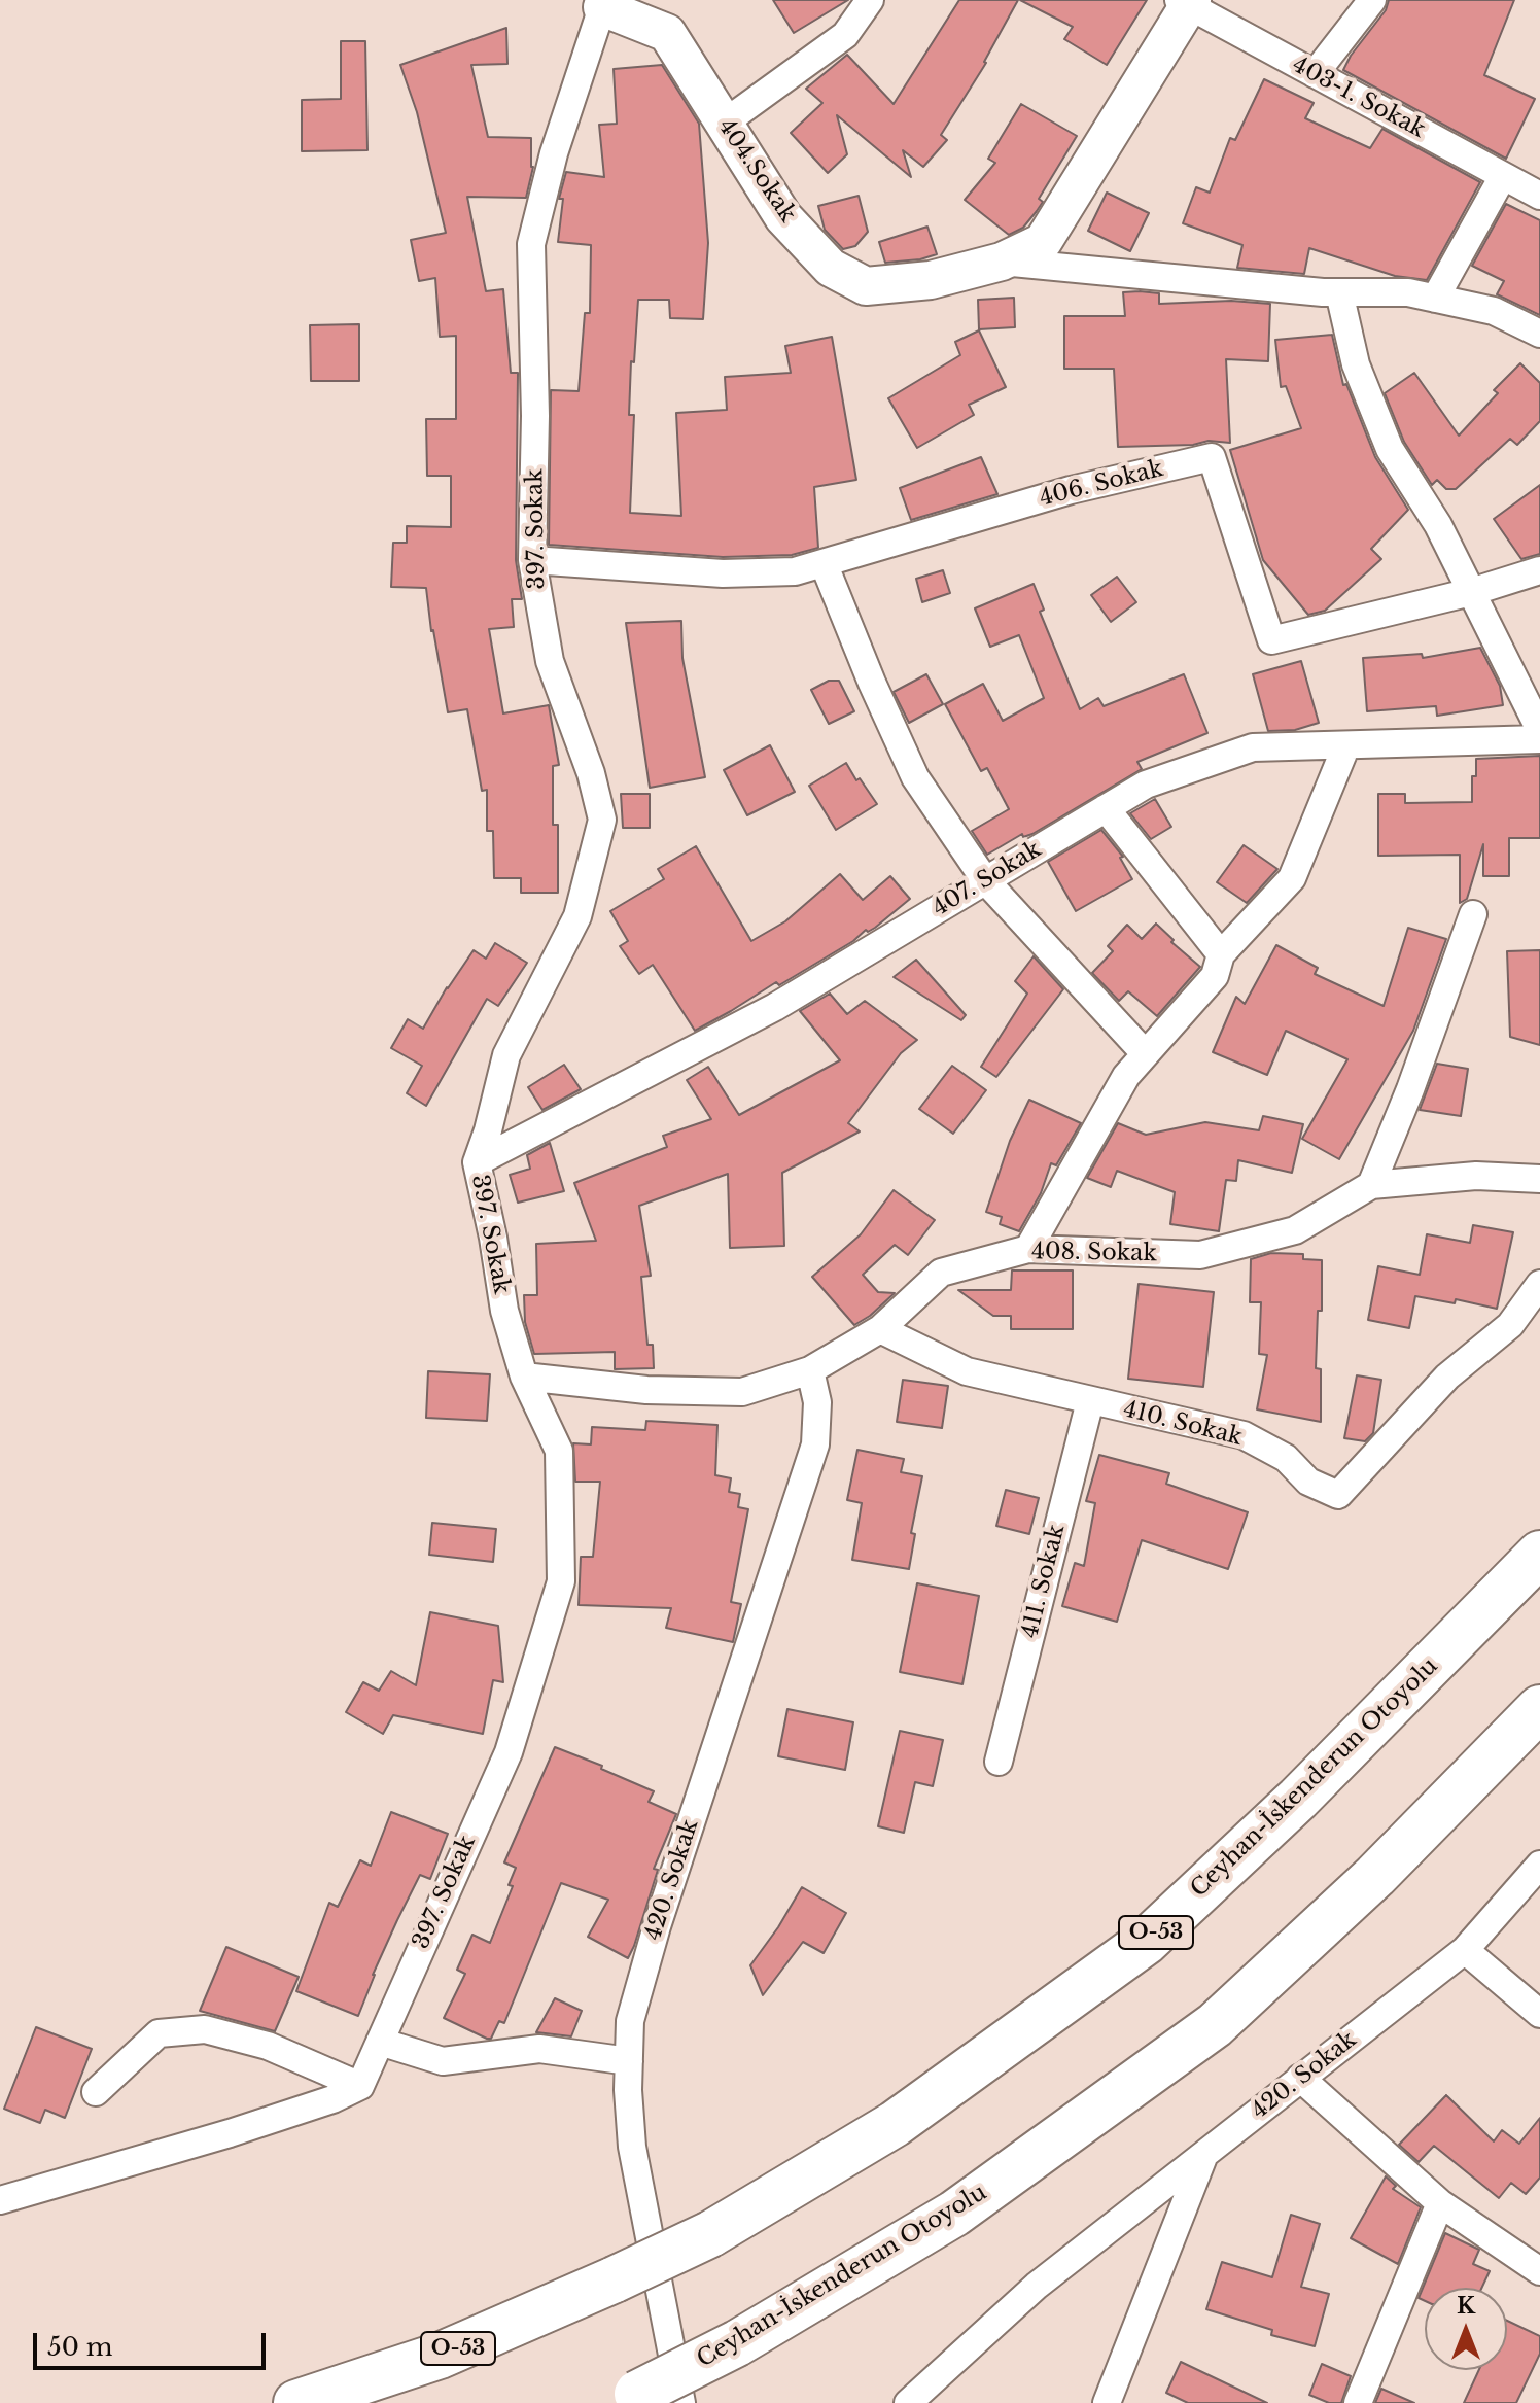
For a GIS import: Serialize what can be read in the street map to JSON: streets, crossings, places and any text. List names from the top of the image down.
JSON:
{
  "streets": {
    "highway": ["Ceyhan-İskenderun Otoyolu", "O-53"],
    "street": [
      "403-1. Sokak",
      "404.Sokak",
      "406. Sokak",
      "397. Sokak",
      "407. Sokak",
      "408. Sokak",
      "410. Sokak",
      "411. Sokak",
      "420. Sokak"
    ]
  },
  "crossings": [
    ["403-1. Sokak", "404.Sokak"],
    ["404.Sokak", "397. Sokak"],
    ["406. Sokak", "397. Sokak"],
    ["397. Sokak", "407. Sokak"],
    ["397. Sokak", "408. Sokak"],
    ["408. Sokak", "410. Sokak"],
    ["408. Sokak", "420. Sokak"],
    ["410. Sokak", "411. Sokak"]
  ],
  "scale_bar": "50 m",
  "north": "top"
}
